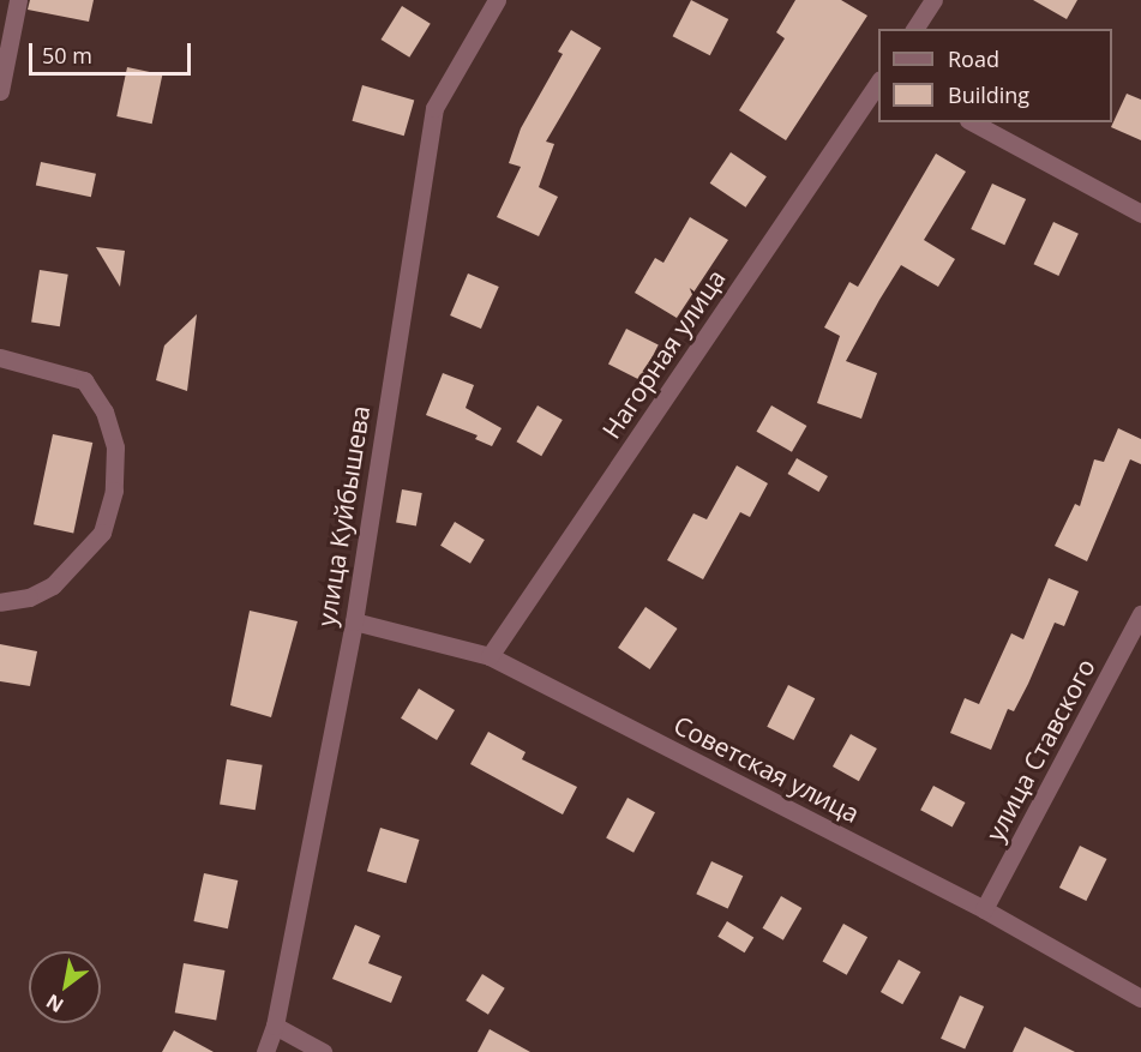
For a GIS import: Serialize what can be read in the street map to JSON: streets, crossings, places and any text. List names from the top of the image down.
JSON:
{
  "streets": {
    "street": [
      "Нагорная улица",
      "улица Куйбышева",
      "улица Ставского",
      "Советская улица"
    ]
  },
  "crossings": [
    ["Нагорная улица", "Советская улица"],
    ["улица Куйбышева", "Советская улица"],
    ["улица Ставского", "Советская улица"]
  ],
  "legend": ["Road", "Building"],
  "scale_bar": "50 m",
  "north": "bottom left"
}
